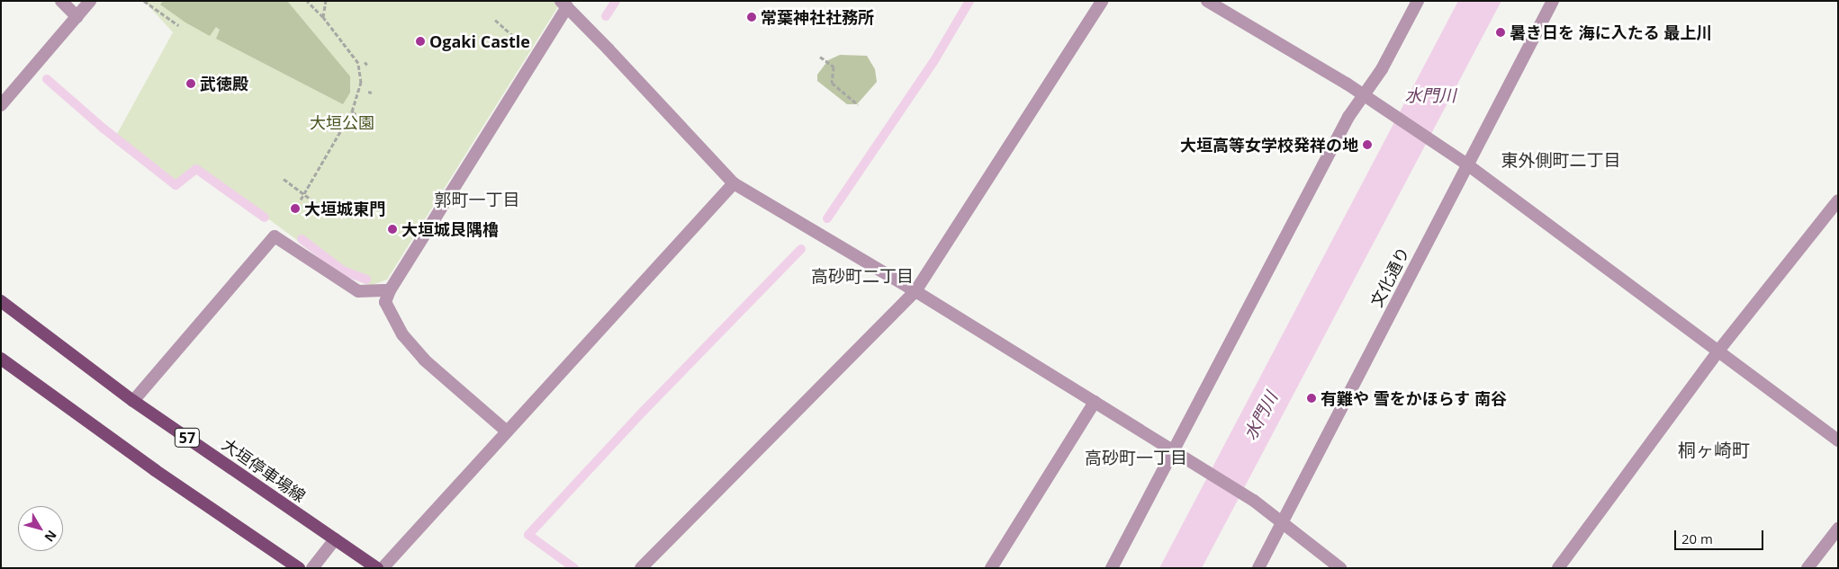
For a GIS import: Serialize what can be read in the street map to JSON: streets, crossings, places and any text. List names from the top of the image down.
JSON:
{
  "streets": {
    "main road": ["57", "大垣停車場線"],
    "street": ["文化通り"]
  },
  "districts": [
    "東外側町二丁目",
    "郭町一丁目",
    "高砂町二丁目",
    "桐ヶ崎町",
    "高砂町一丁目"
  ],
  "water": ["水門川"],
  "parks": ["大垣公園"],
  "places": [
    "常葉神社社務所",
    "暑き日を 海に入たる 最上川",
    "Ogaki Castle",
    "武徳殿",
    "大垣高等女学校発祥の地",
    "大垣城東門",
    "大垣城艮隅櫓",
    "有難や 雪をかほらす 南谷"
  ],
  "scale_bar": "20 m",
  "north": "bottom right"
}
